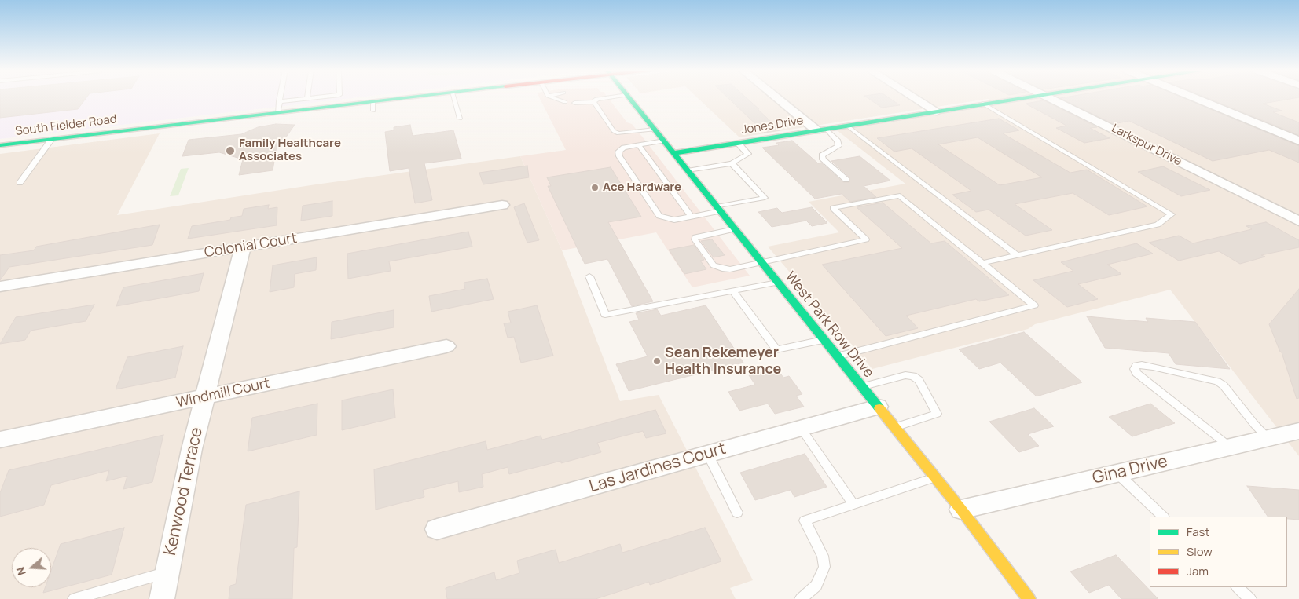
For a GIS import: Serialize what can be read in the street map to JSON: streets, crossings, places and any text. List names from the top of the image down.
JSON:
{
  "streets": {
    "main road": ["South Fielder Road", "Jones Drive", "West Park Row Drive"],
    "street": [
      "Larkspur Drive",
      "Colonial Court",
      "Windmill Court",
      "Las Jardines Court",
      "Gina Drive",
      "Kenwood Terrace"
    ]
  },
  "crossings": [
    ["Jones Drive", "West Park Row Drive"],
    ["Colonial Court", "Kenwood Terrace"],
    ["West Park Row Drive", "Las Jardines Court"],
    ["West Park Row Drive", "Gina Drive"],
    ["Windmill Court", "Kenwood Terrace"]
  ],
  "places": ["Family Healthcare Associates", "Ace Hardware", "Sean Rekemeyer Health Insurance"],
  "legend": ["Fast", "Slow", "Jam"],
  "north": "left"
}
